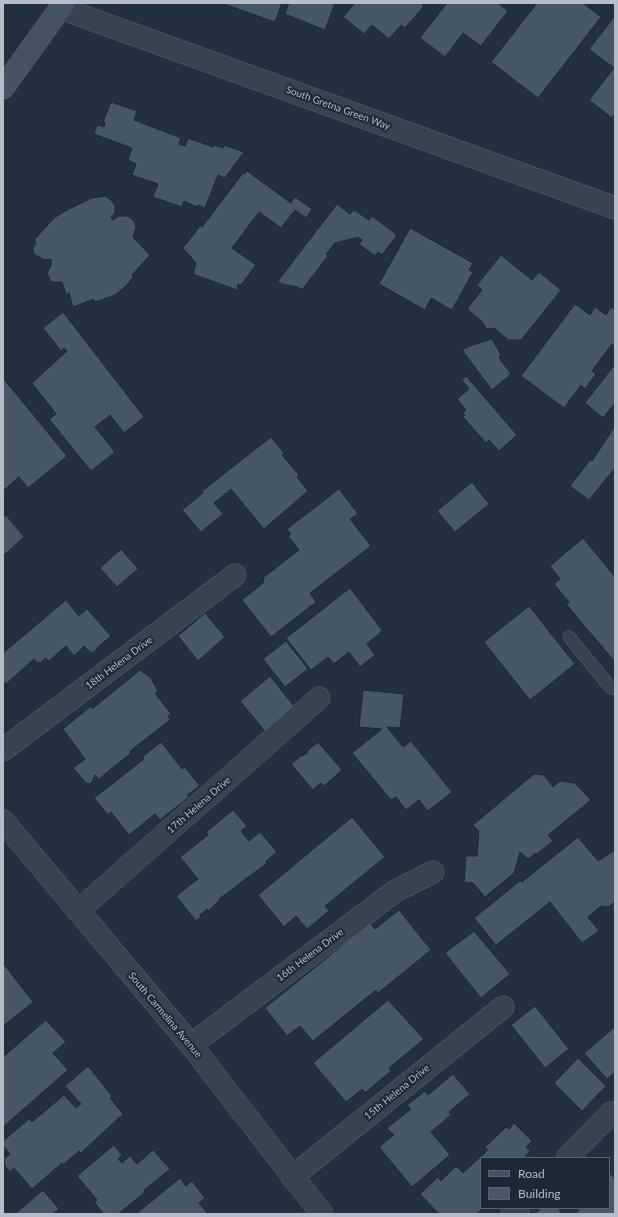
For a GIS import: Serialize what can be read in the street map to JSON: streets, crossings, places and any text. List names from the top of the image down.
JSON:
{
  "streets": {
    "street": [
      "South Gretna Green Way",
      "18th Helena Drive",
      "17th Helena Drive",
      "16th Helena Drive",
      "South Carmelina Avenue",
      "15th Helena Drive"
    ]
  },
  "crossings": [
    ["17th Helena Drive", "South Carmelina Avenue"],
    ["16th Helena Drive", "South Carmelina Avenue"],
    ["South Carmelina Avenue", "15th Helena Drive"]
  ],
  "legend": ["Road", "Building"]
}
